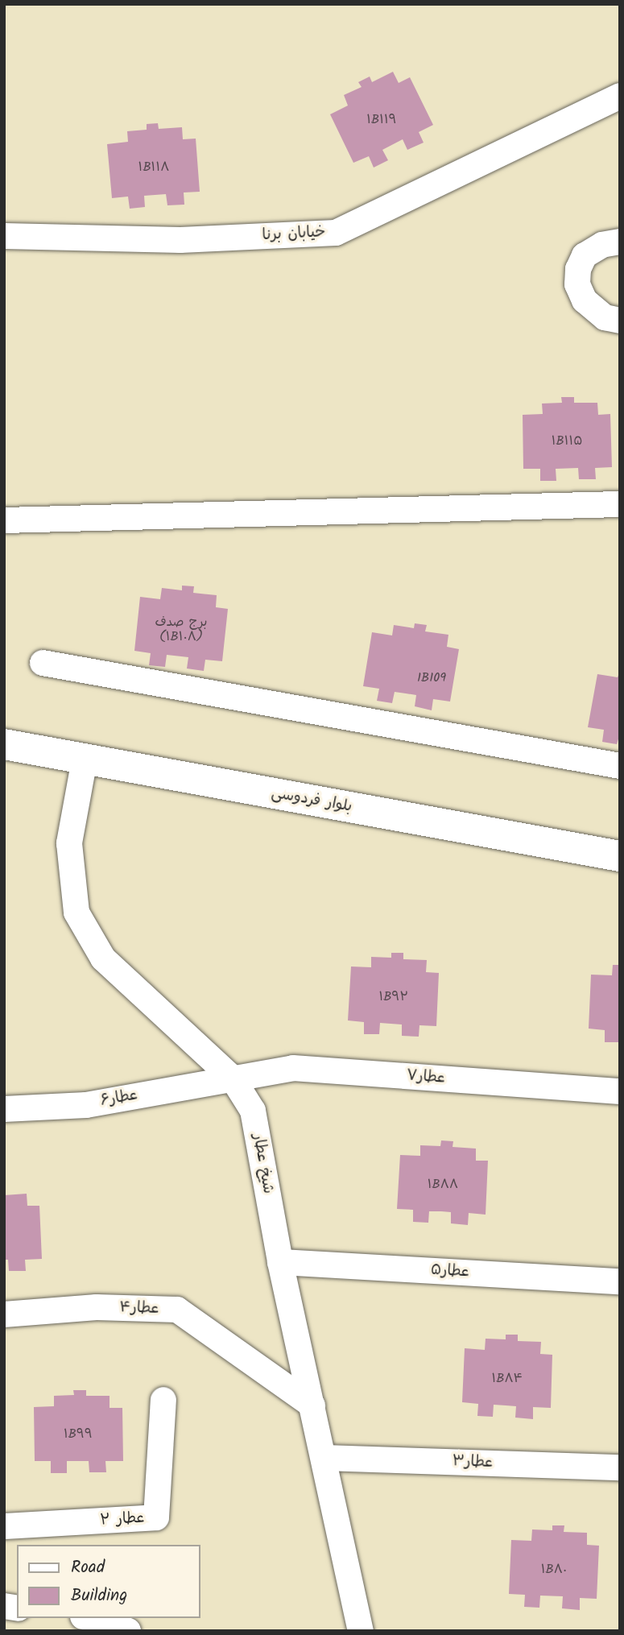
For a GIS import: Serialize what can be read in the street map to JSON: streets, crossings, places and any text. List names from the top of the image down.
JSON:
{
  "streets": {
    "main road": ["بلوار فردوسی"],
    "street": [
      "خیابان برنا",
      "عطار۷",
      "عطار۶",
      "شیخ عطار",
      "عطار۵",
      "عطار۴",
      "عطار۳",
      "عطار ۲"
    ]
  },
  "crossings": [
    ["بلوار فردوسی", "شیخ عطار"],
    ["عطار۷", "عطار۶"],
    ["عطار۷", "شیخ عطار"],
    ["عطار۶", "شیخ عطار"],
    ["شیخ عطار", "عطار۵"],
    ["شیخ عطار", "عطار۴"],
    ["شیخ عطار", "عطار۳"]
  ],
  "house_numbers": [
    "۱B۱۱۹",
    "۱B۱۱۸",
    "۱B۱۱۵",
    "برج صدف (۱B۱۰۸)",
    "1B109",
    "۱B۹۲",
    "۱B۸۸",
    "۱B۸۴",
    "۱B۹۹",
    "۱B۸۰"
  ],
  "legend": ["Road", "Building"]
}
